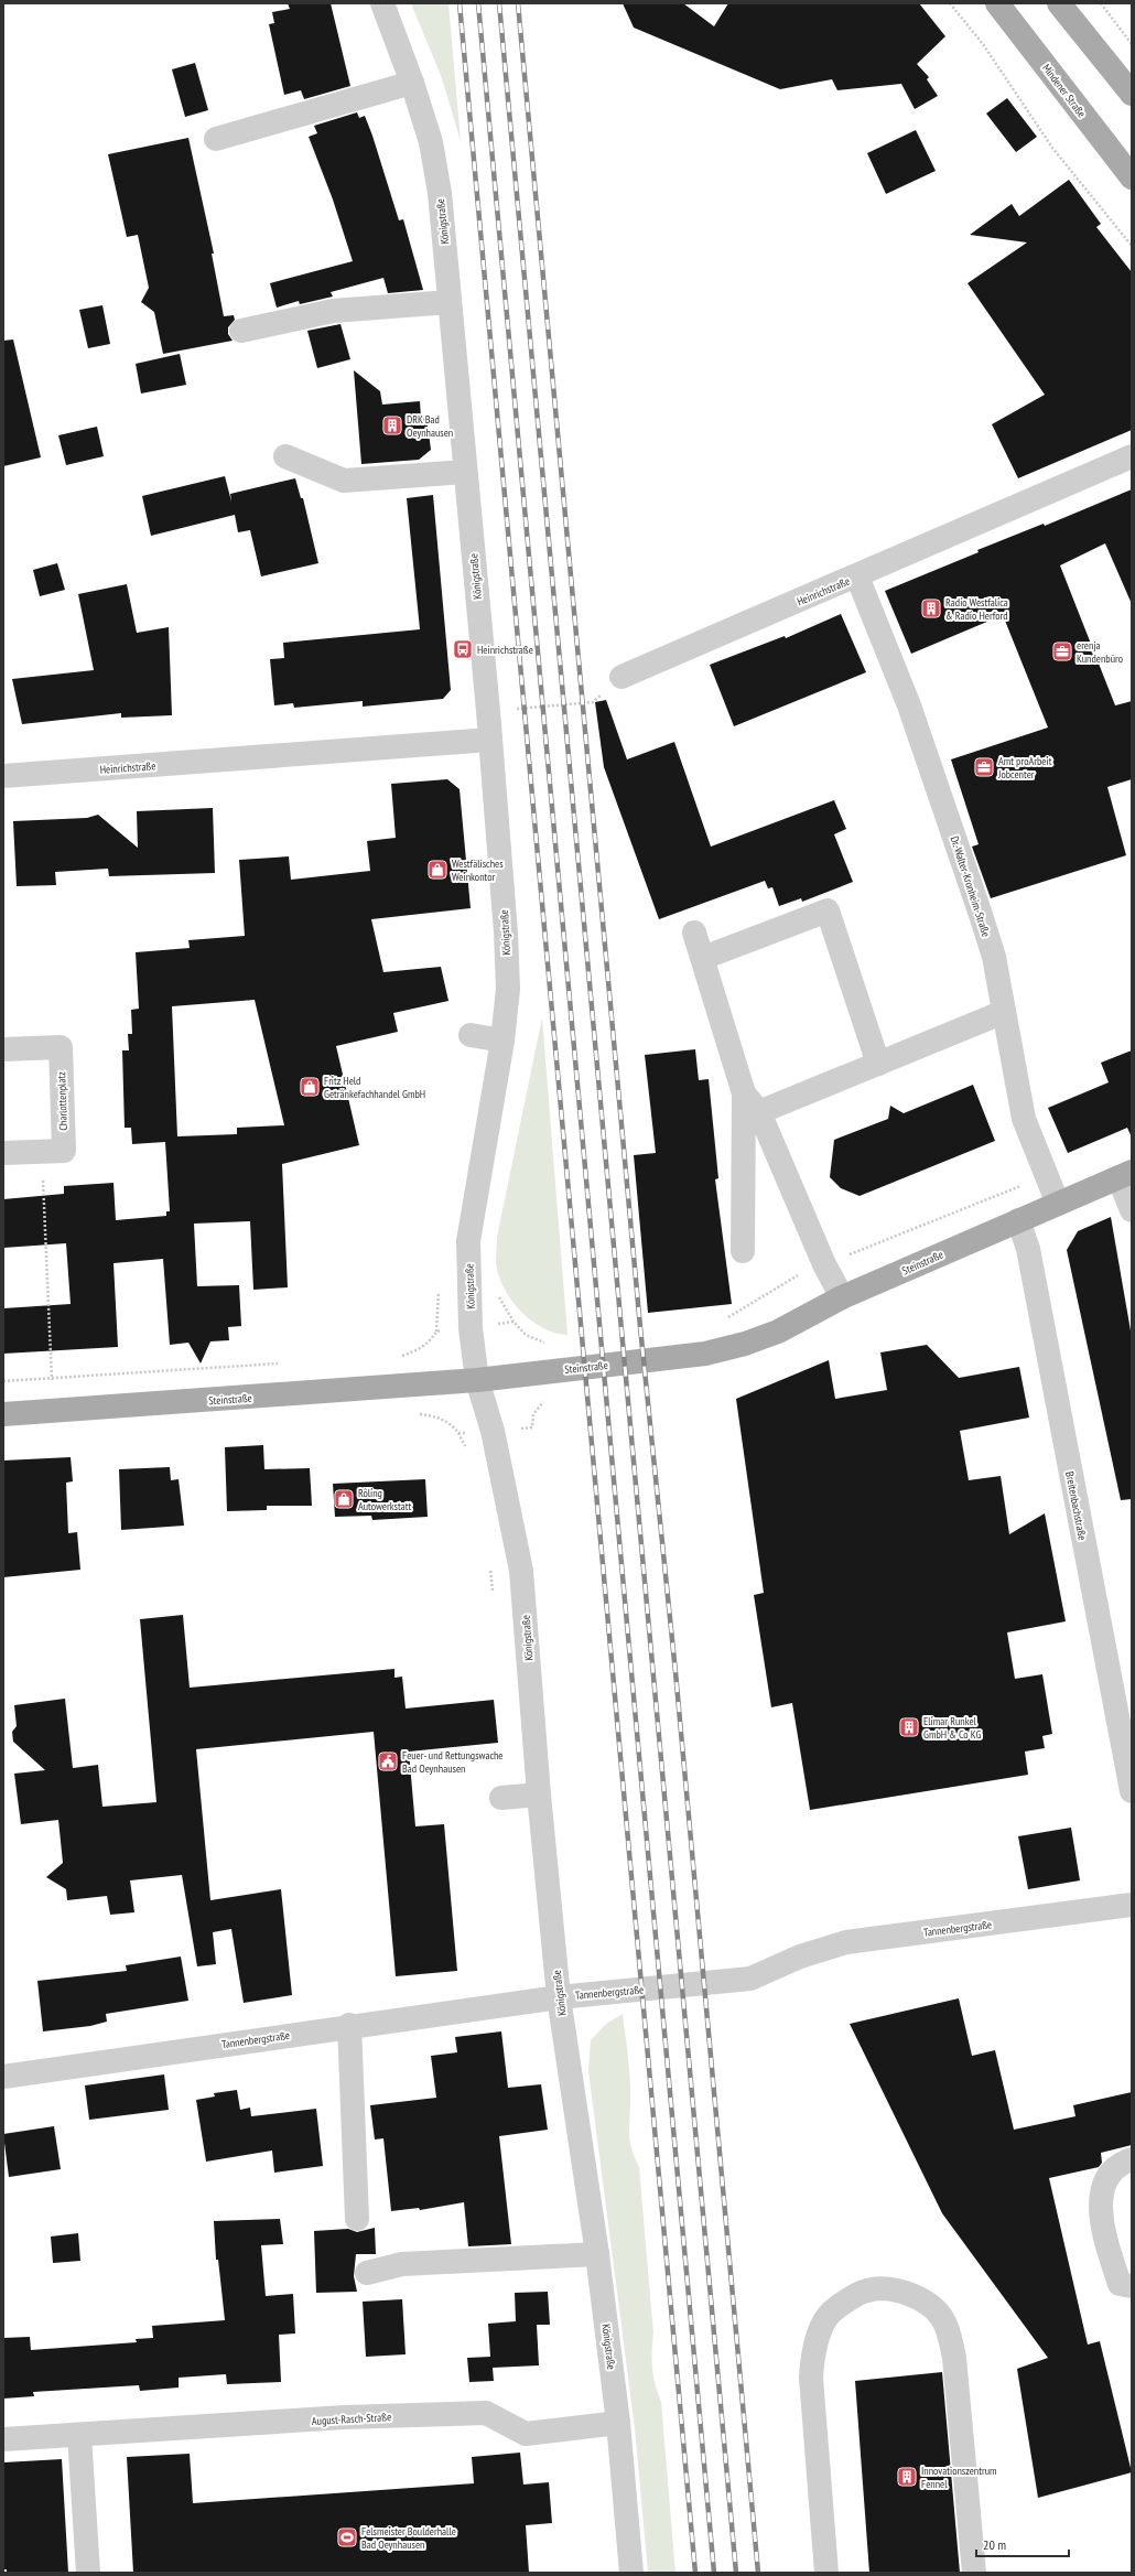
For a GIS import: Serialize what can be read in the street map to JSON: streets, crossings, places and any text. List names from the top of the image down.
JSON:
{
  "streets": {
    "main road": ["Mindener Straße", "Steinstraße"],
    "street": [
      "Königstraße",
      "Heinrichstraße",
      "Dr.-Walter-Kronheim-Straße",
      "Charlottenplatz",
      "Breitenbachstraße",
      "Tannenbergstraße",
      "August-Rasch-Straße"
    ]
  },
  "crossings": [
    ["Königstraße", "Heinrichstraße"],
    ["Königstraße", "Steinstraße"],
    ["Königstraße", "Tannenbergstraße"],
    ["Königstraße", "August-Rasch-Straße"],
    ["Heinrichstraße", "Dr.-Walter-Kronheim-Straße"],
    ["Dr.-Walter-Kronheim-Straße", "Steinstraße"],
    ["Steinstraße", "Breitenbachstraße"]
  ],
  "places": {
    "building": [
      "DRK Bad Oeynhausen",
      "Radio Westfalica & Radio Herford",
      "Elimar Runkel GmbH & Co KG",
      "Innovationszentrum Fennel"
    ],
    "bus stop": ["Heinrichstraße"],
    "office": ["erenja Kundenbüro", "Amt proArbeit Jobcenter"],
    "shop": ["Westfälisches Weinkontor", "Fritz Held Getränkefachhandel GmbH", "Röling Autowerkstatt"],
    "public building": ["Feuer- und Rettungswache Bad Oeynhausen"],
    "sports": ["Felsmeister Boulderhalle Bad Oeynhausen"]
  },
  "scale_bar": "20 m"
}
